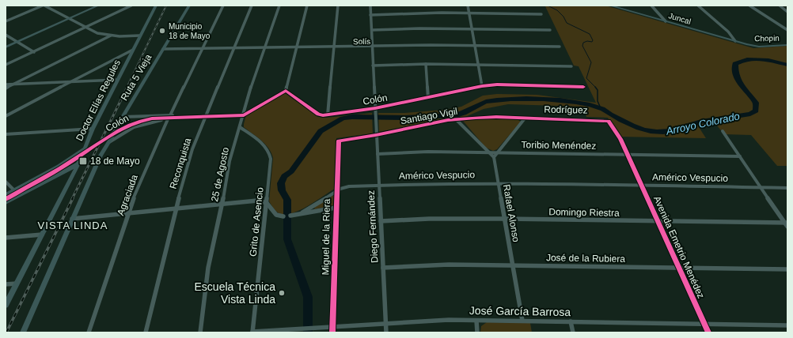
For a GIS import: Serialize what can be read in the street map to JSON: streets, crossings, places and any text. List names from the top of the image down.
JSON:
{
  "streets": {
    "street": [
      "Juncal",
      "Chopin",
      "Solís",
      "Ruta 5 Vieja",
      "Colón",
      "Doctor Elías Regules",
      "Rodríguez",
      "Santiago Vigil",
      "Toribio Menéndez",
      "Reconquista",
      "25 de Agosto",
      "Américo Vespucio",
      "Agraciada",
      "Domingo Riestra",
      "Rafael Alonso",
      "Grito de Asencio",
      "Diego Fernández",
      "Miguel de la Riera",
      "Avenida Emetrio Menédez",
      "José de la Rubiera",
      "José García Barrosa"
    ]
  },
  "crossings": [
    ["Juncal", "Chopin"],
    ["Solís", "Ruta 5 Vieja"],
    ["Solís", "Reconquista"],
    ["Solís", "25 de Agosto"],
    ["Solís", "Diego Fernández"],
    ["Ruta 5 Vieja", "Colón"],
    ["Colón", "Reconquista"],
    ["Colón", "25 de Agosto"],
    ["Colón", "Agraciada"],
    ["Colón", "Diego Fernández"],
    ["Rodríguez", "Santiago Vigil"],
    ["Rodríguez", "Avenida Emetrio Menédez"],
    ["Santiago Vigil", "Toribio Menéndez"],
    ["Santiago Vigil", "Rafael Alonso"],
    ["Santiago Vigil", "Diego Fernández"],
    ["Santiago Vigil", "Miguel de la Riera"],
    ["Toribio Menéndez", "Diego Fernández"],
    ["Toribio Menéndez", "Avenida Emetrio Menédez"],
    ["25 de Agosto", "Grito de Asencio"],
    ["Américo Vespucio", "Rafael Alonso"],
    ["Américo Vespucio", "Diego Fernández"],
    ["Américo Vespucio", "Miguel de la Riera"],
    ["Américo Vespucio", "Avenida Emetrio Menédez"],
    ["Domingo Riestra", "Rafael Alonso"],
    ["Domingo Riestra", "Diego Fernández"],
    ["Domingo Riestra", "Avenida Emetrio Menédez"],
    ["Rafael Alonso", "José de la Rubiera"],
    ["Rafael Alonso", "José García Barrosa"],
    ["Grito de Asencio", "José García Barrosa"],
    ["Diego Fernández", "José de la Rubiera"],
    ["Diego Fernández", "José García Barrosa"],
    ["Miguel de la Riera", "José García Barrosa"],
    ["Avenida Emetrio Menédez", "José de la Rubiera"],
    ["Avenida Emetrio Menédez", "José García Barrosa"]
  ],
  "districts": ["VISTA LINDA"],
  "water": ["Arroyo Colorado"],
  "places": {
    "other": ["Municipio 18 de Mayo", "Escuela Técnica Vista Linda"],
    "transit": ["18 de Mayo"]
  }
}
